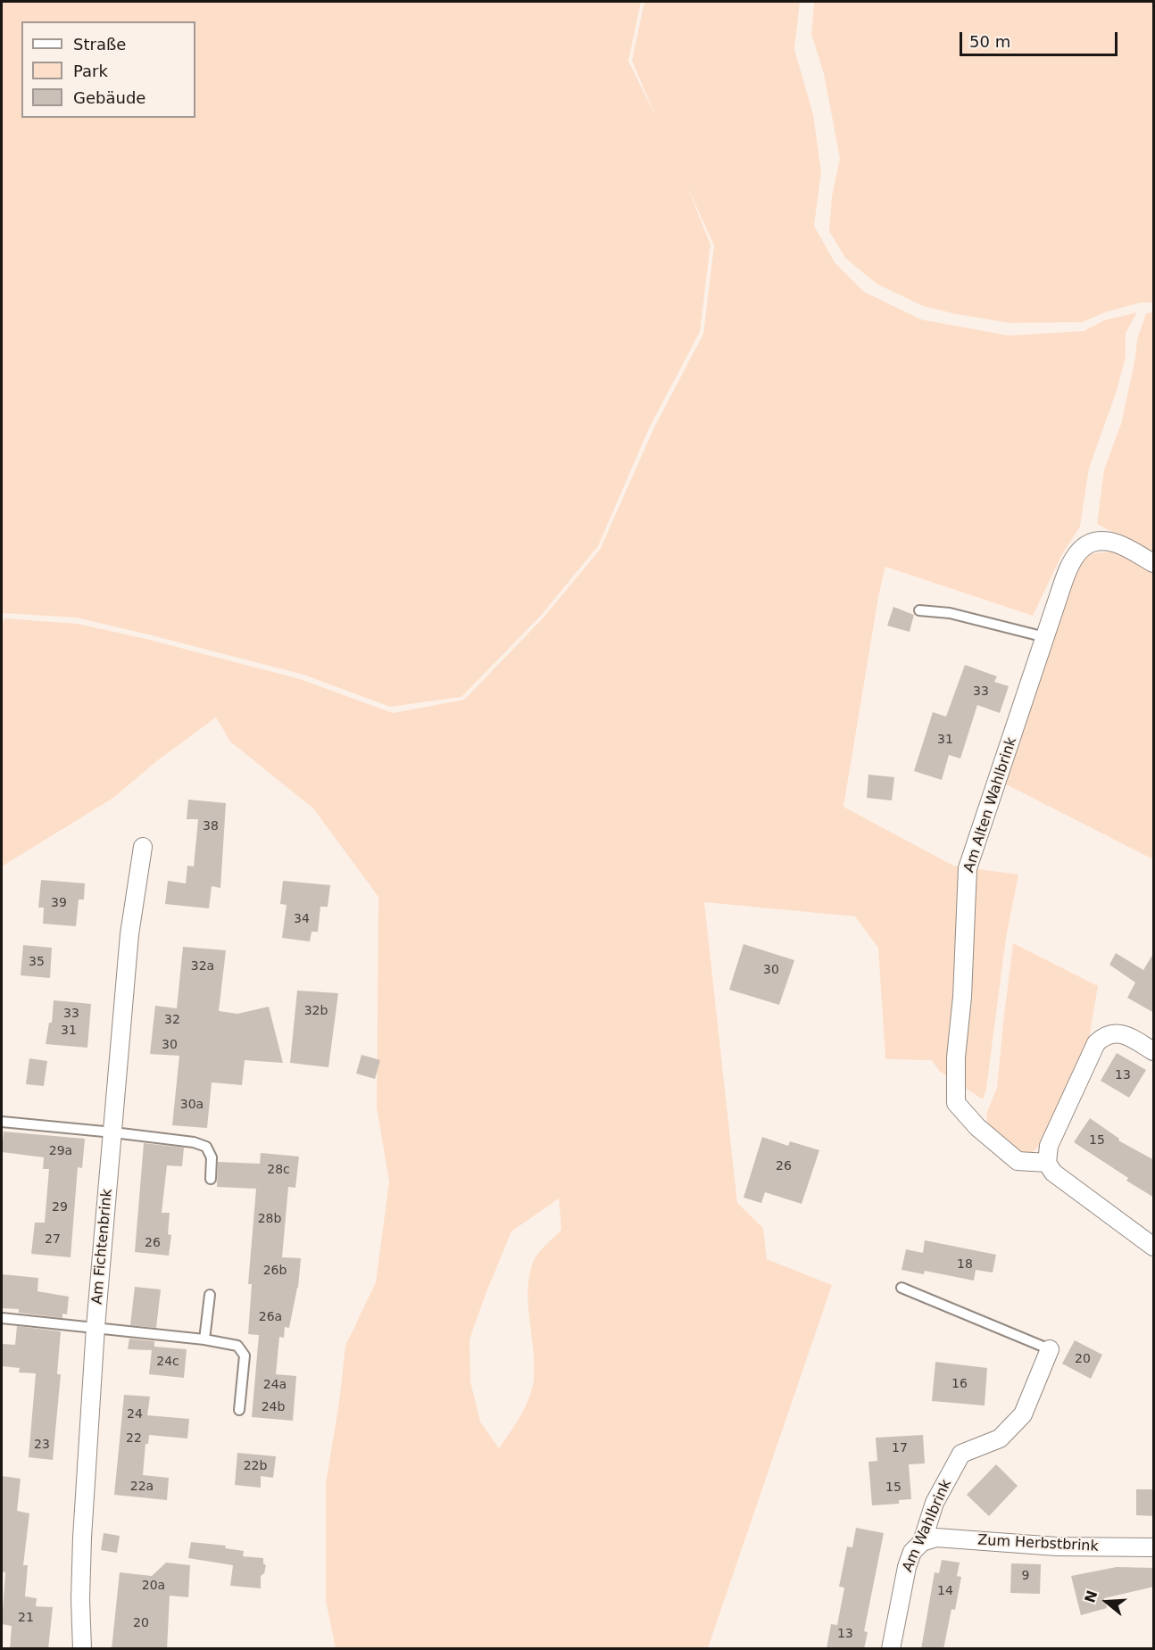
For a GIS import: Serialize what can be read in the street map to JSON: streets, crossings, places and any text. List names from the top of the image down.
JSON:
{
  "streets": {
    "street": [
      "Am Alten Wahlbrink",
      "Am Fichtenbrink",
      "Am Wahlbrink",
      "Zum Herbstbrink"
    ]
  },
  "crossings": [
    ["Am Wahlbrink", "Zum Herbstbrink"]
  ],
  "house_numbers": [
    "33",
    "31",
    "38",
    "39",
    "34",
    "35",
    "32a",
    "30",
    "32b",
    "33",
    "32",
    "31",
    "30",
    "13",
    "30a",
    "15",
    "29a",
    "26",
    "28c",
    "29",
    "28b",
    "27",
    "26",
    "18",
    "26b",
    "26a",
    "20",
    "24c",
    "16",
    "24a",
    "24b",
    "24",
    "22",
    "23",
    "17",
    "22b",
    "22a",
    "15",
    "9",
    "20a",
    "14",
    "21",
    "20",
    "13"
  ],
  "legend": ["Straße", "Park", "Gebäude"],
  "scale_bar": "50 m",
  "north": "left"
}
